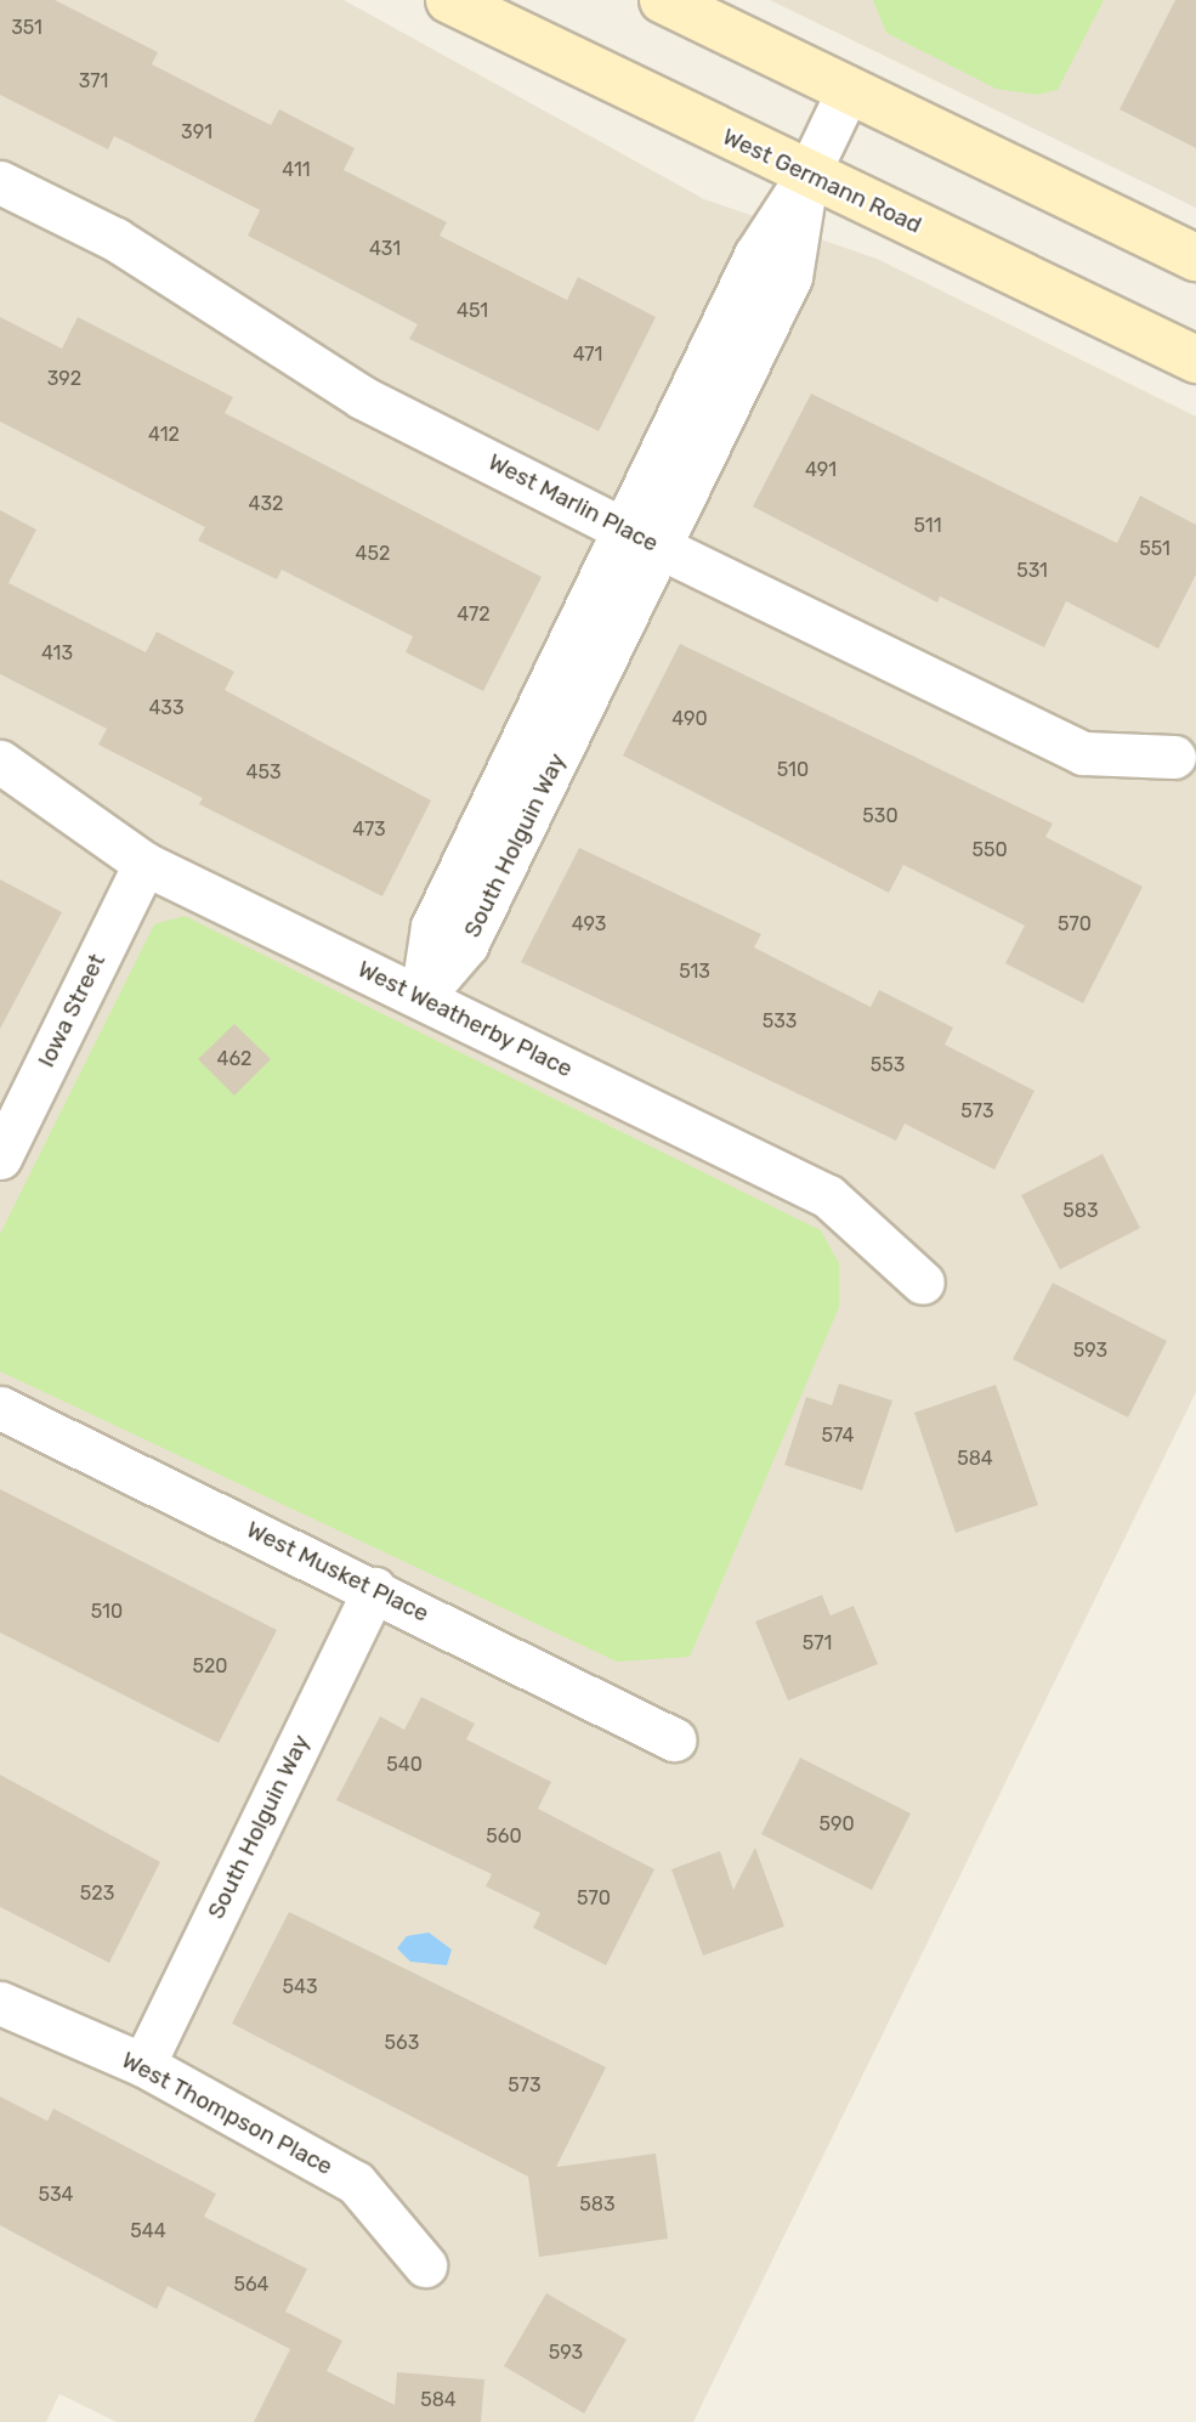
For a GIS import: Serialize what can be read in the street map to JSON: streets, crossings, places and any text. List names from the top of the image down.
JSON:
{
  "streets": {
    "main road": ["West Germann Road"],
    "street": [
      "West Marlin Place",
      "South Holguin Way",
      "Iowa Street",
      "West Weatherby Place",
      "West Musket Place",
      "West Thompson Place"
    ]
  },
  "crossings": [
    ["West Germann Road", "South Holguin Way"],
    ["West Marlin Place", "South Holguin Way"],
    ["South Holguin Way", "West Weatherby Place"],
    ["South Holguin Way", "West Musket Place"],
    ["South Holguin Way", "West Thompson Place"],
    ["Iowa Street", "West Weatherby Place"]
  ],
  "house_numbers": [
    "351",
    "371",
    "391",
    "411",
    "431",
    "451",
    "471",
    "392",
    "412",
    "491",
    "432",
    "511",
    "551",
    "452",
    "531",
    "472",
    "413",
    "433",
    "490",
    "510",
    "453",
    "530",
    "473",
    "550",
    "493",
    "570",
    "513",
    "533",
    "462",
    "553",
    "573",
    "583",
    "593",
    "574",
    "584",
    "510",
    "571",
    "520",
    "540",
    "590",
    "560",
    "523",
    "570",
    "543",
    "563",
    "573",
    "534",
    "583",
    "544",
    "564",
    "593",
    "584"
  ]
}
